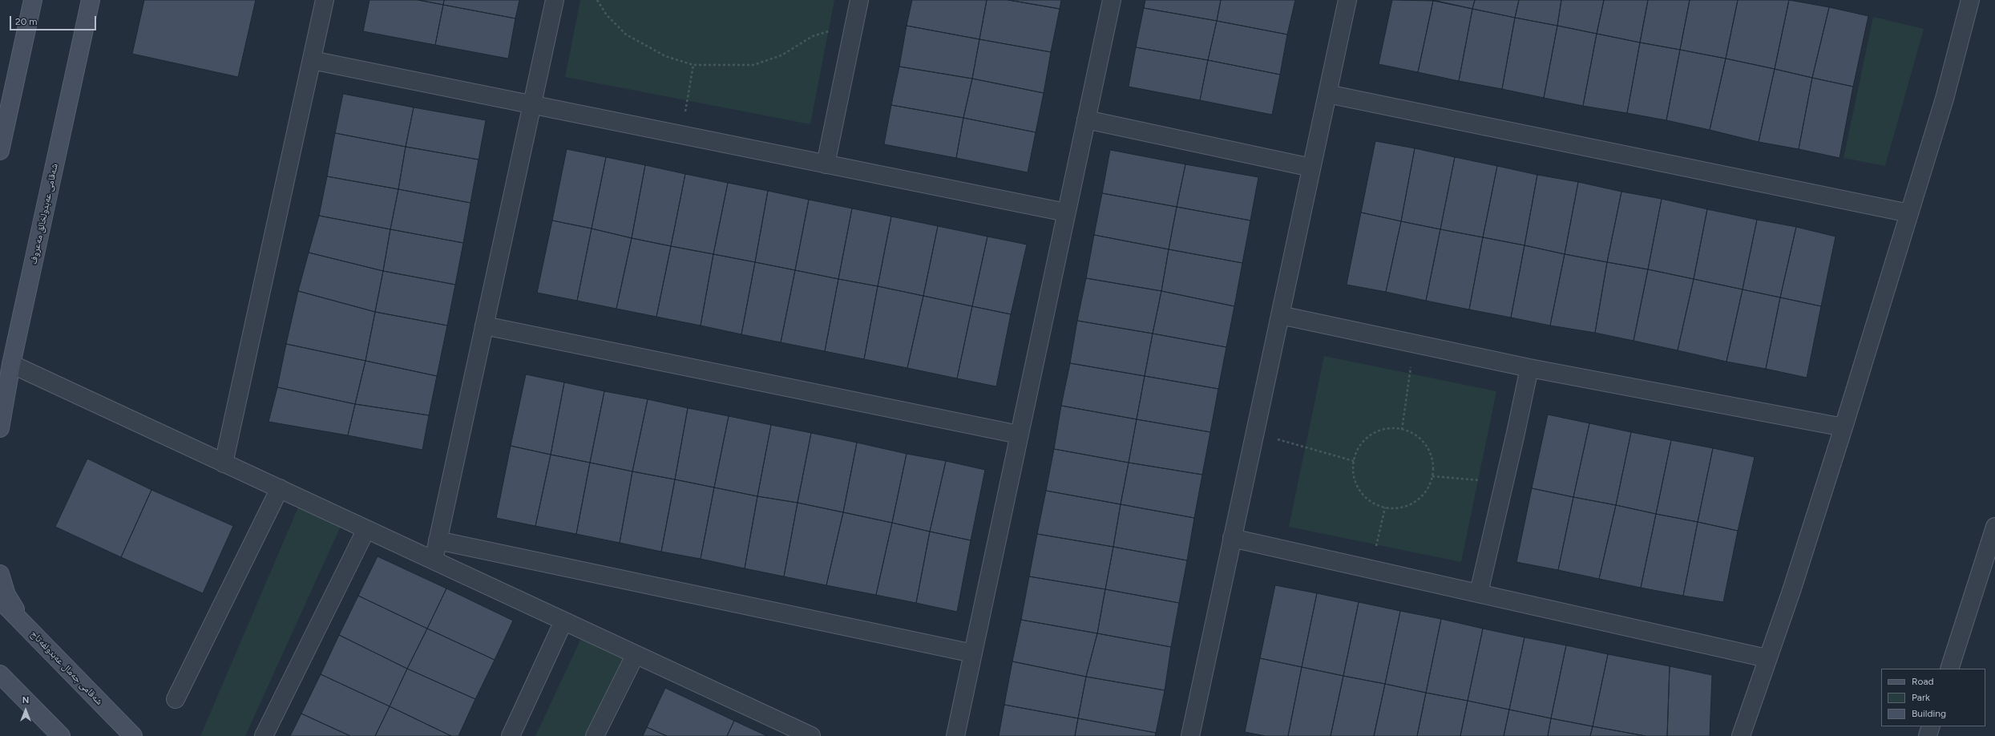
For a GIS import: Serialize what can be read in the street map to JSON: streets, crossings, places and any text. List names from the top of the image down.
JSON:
{
  "streets": {
    "main road": ["شەقامی عەبدولخالق مەعروف", "شەقامی جەمال عەبدولفەتاح"]
  },
  "legend": ["Road", "Park", "Building"],
  "scale_bar": "20 m",
  "north": "top"
}
